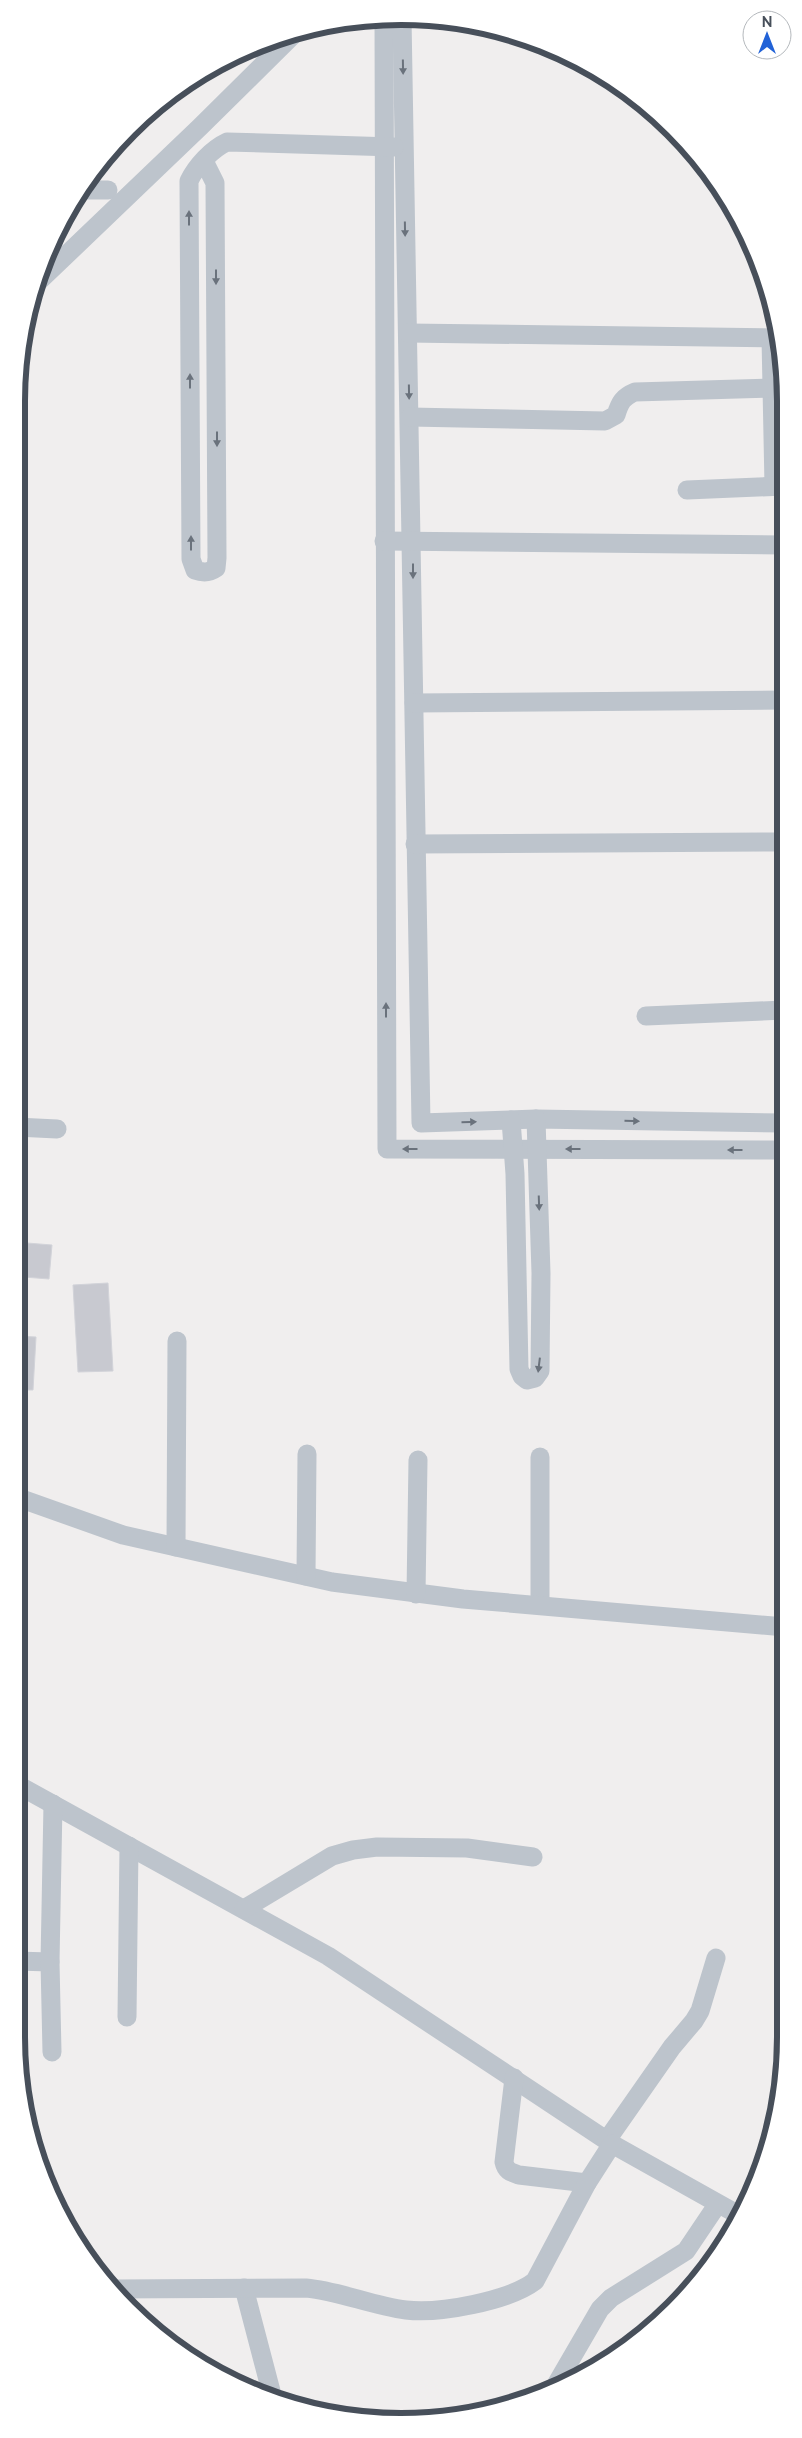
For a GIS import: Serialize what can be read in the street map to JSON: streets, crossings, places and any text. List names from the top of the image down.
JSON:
{
  "north": "top"
}
